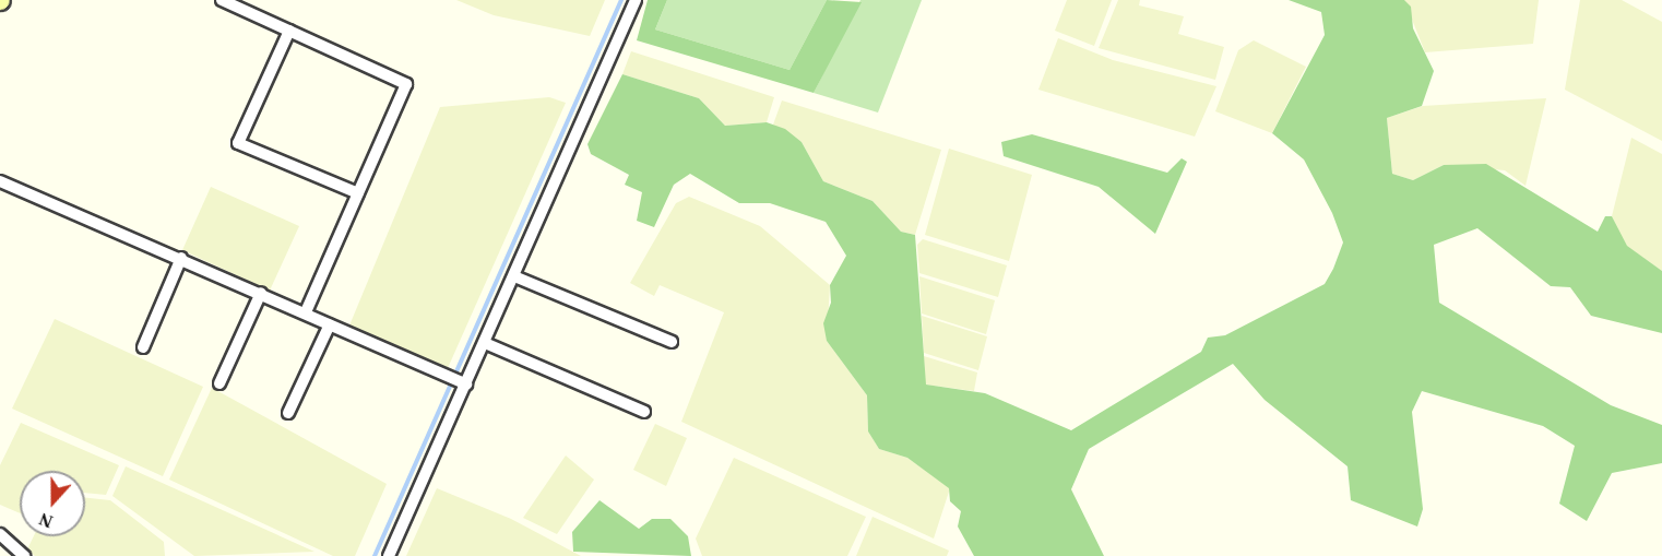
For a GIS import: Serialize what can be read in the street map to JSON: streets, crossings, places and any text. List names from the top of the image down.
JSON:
{
  "north": "bottom"
}
